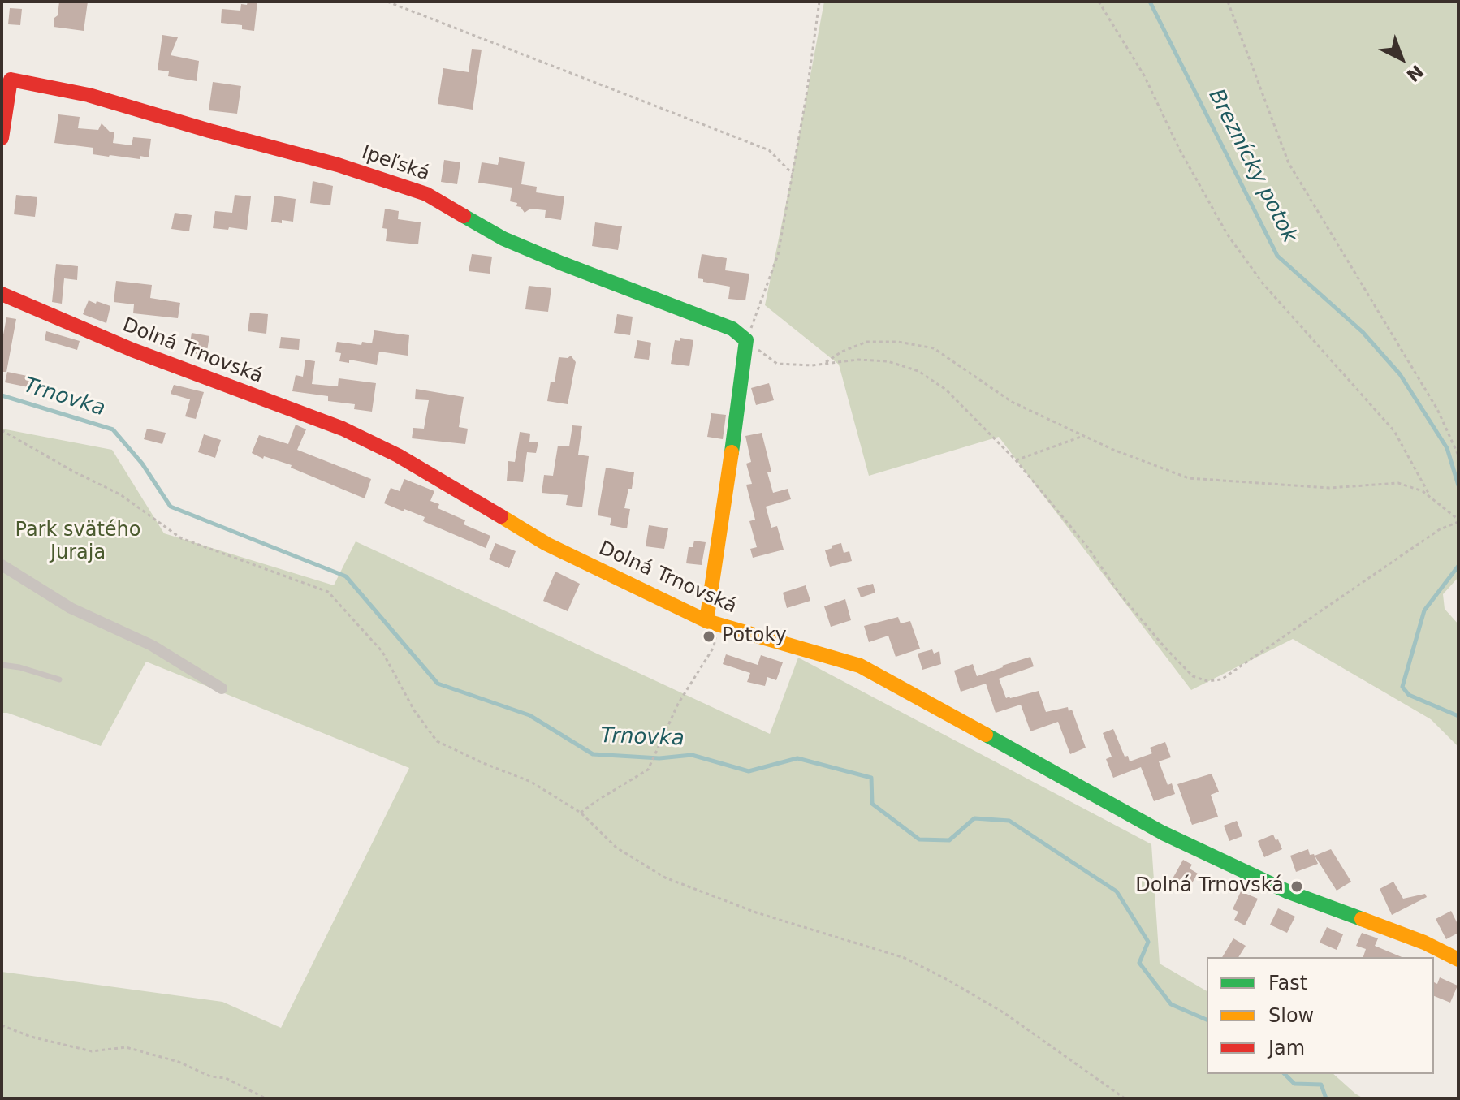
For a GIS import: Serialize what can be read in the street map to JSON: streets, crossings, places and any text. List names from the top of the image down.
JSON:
{
  "streets": {
    "street": ["Ipeľská", "Dolná Trnovská"]
  },
  "water": ["Breznícky potok", "Trnovka"],
  "parks": ["Park svätého Juraja"],
  "places": ["Potoky", "Dolná Trnovská"],
  "legend": ["Fast", "Slow", "Jam"],
  "north": "bottom right"
}
